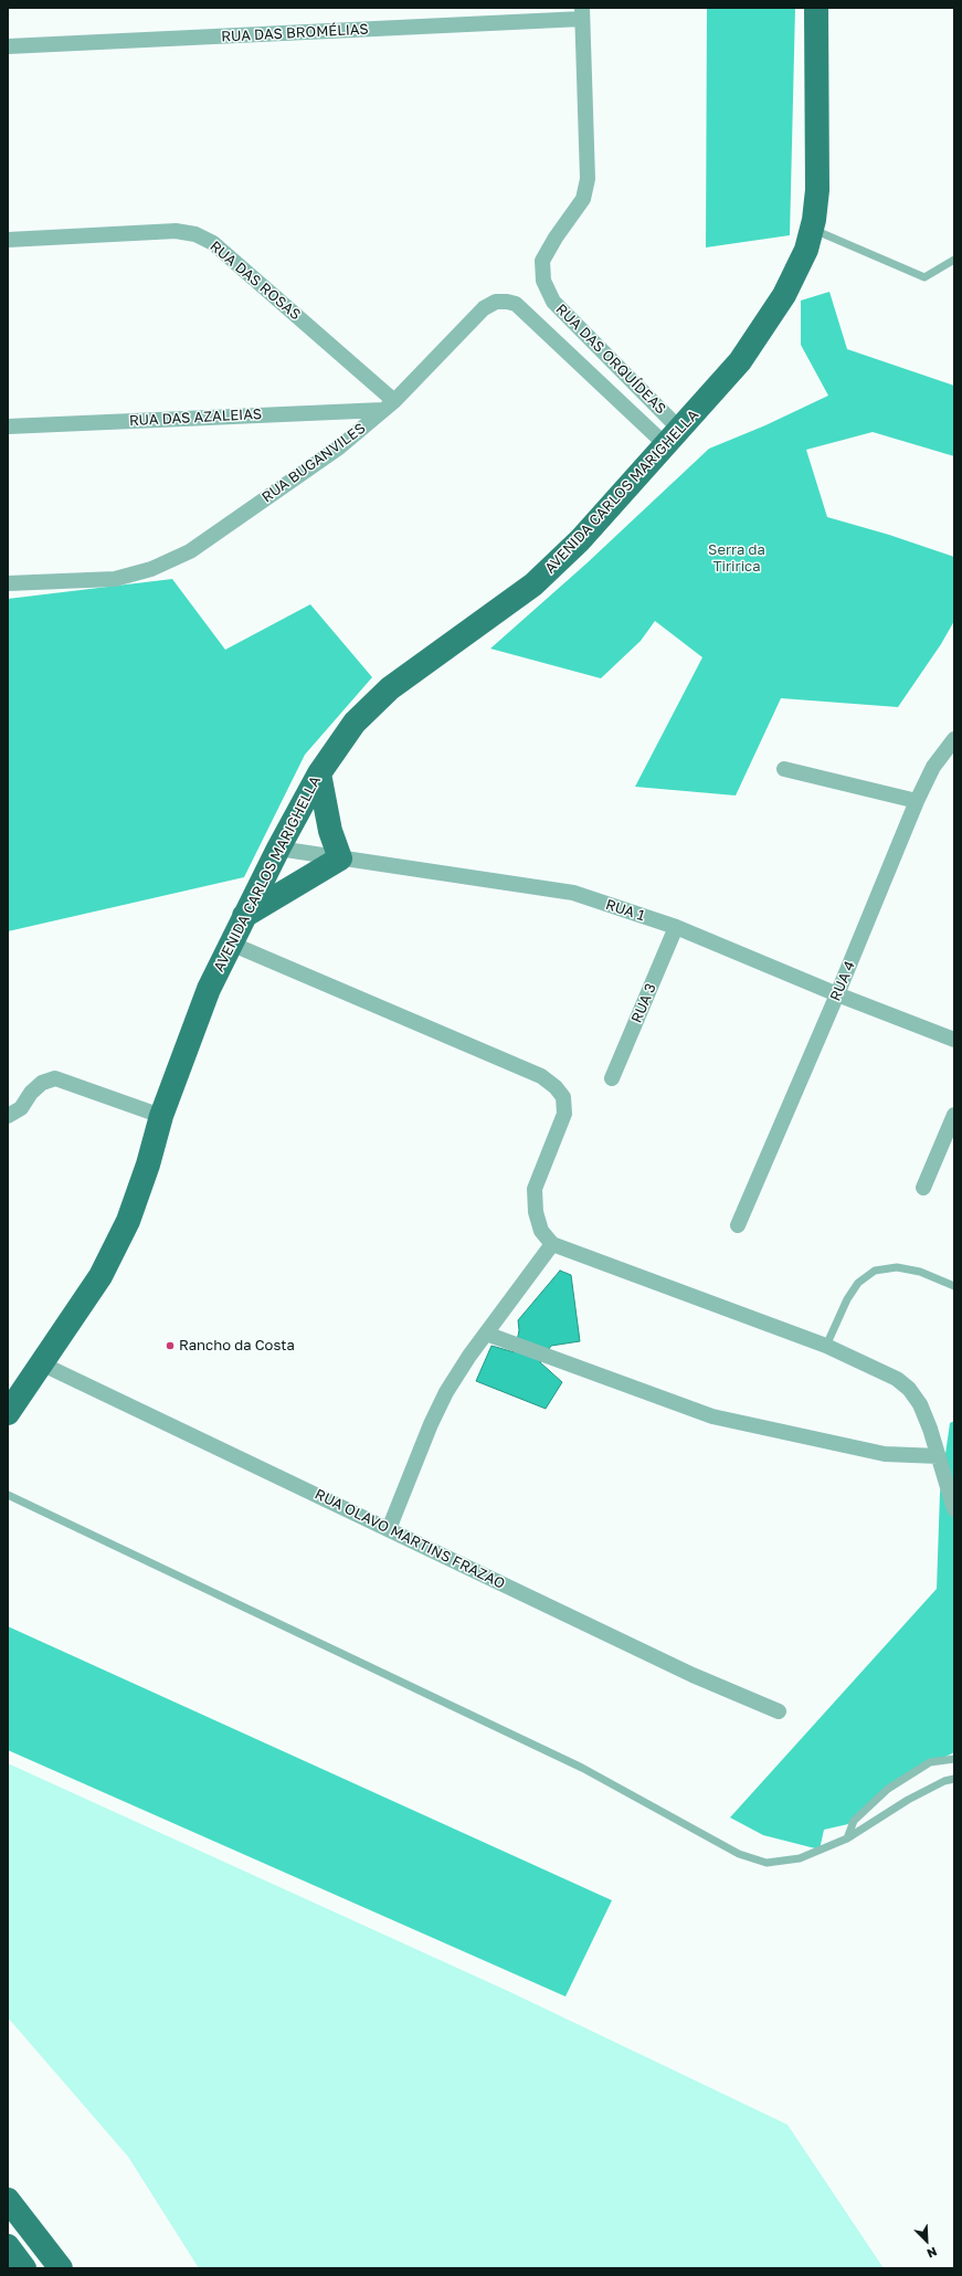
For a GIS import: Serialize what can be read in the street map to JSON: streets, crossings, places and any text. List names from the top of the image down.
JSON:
{
  "streets": {
    "main road": ["AVENIDA CARLOS MARIGHELLA"],
    "street": [
      "RUA DAS BROMÉLIAS",
      "RUA DAS ROSAS",
      "RUA DAS ORQUÍDEAS",
      "RUA DAS AZALEIAS",
      "RUA BUGANVILES",
      "RUA 1",
      "RUA 4",
      "RUA 3",
      "RUA OLAVO MARTINS FRAZAO"
    ]
  },
  "crossings": [
    ["RUA DAS BROMÉLIAS", "RUA DAS ORQUÍDEAS"],
    ["RUA DAS ROSAS", "RUA DAS AZALEIAS"],
    ["RUA DAS ROSAS", "RUA BUGANVILES"],
    ["RUA DAS ORQUÍDEAS", "RUA BUGANVILES"],
    ["RUA DAS ORQUÍDEAS", "AVENIDA CARLOS MARIGHELLA"],
    ["RUA DAS AZALEIAS", "RUA BUGANVILES"],
    ["RUA BUGANVILES", "AVENIDA CARLOS MARIGHELLA"],
    ["AVENIDA CARLOS MARIGHELLA", "RUA 1"],
    ["AVENIDA CARLOS MARIGHELLA", "RUA OLAVO MARTINS FRAZAO"],
    ["RUA 1", "RUA 4"],
    ["RUA 1", "RUA 3"]
  ],
  "parks": ["Serra da Tiririca"],
  "places": ["Rancho da Costa"],
  "north": "bottom right"
}
